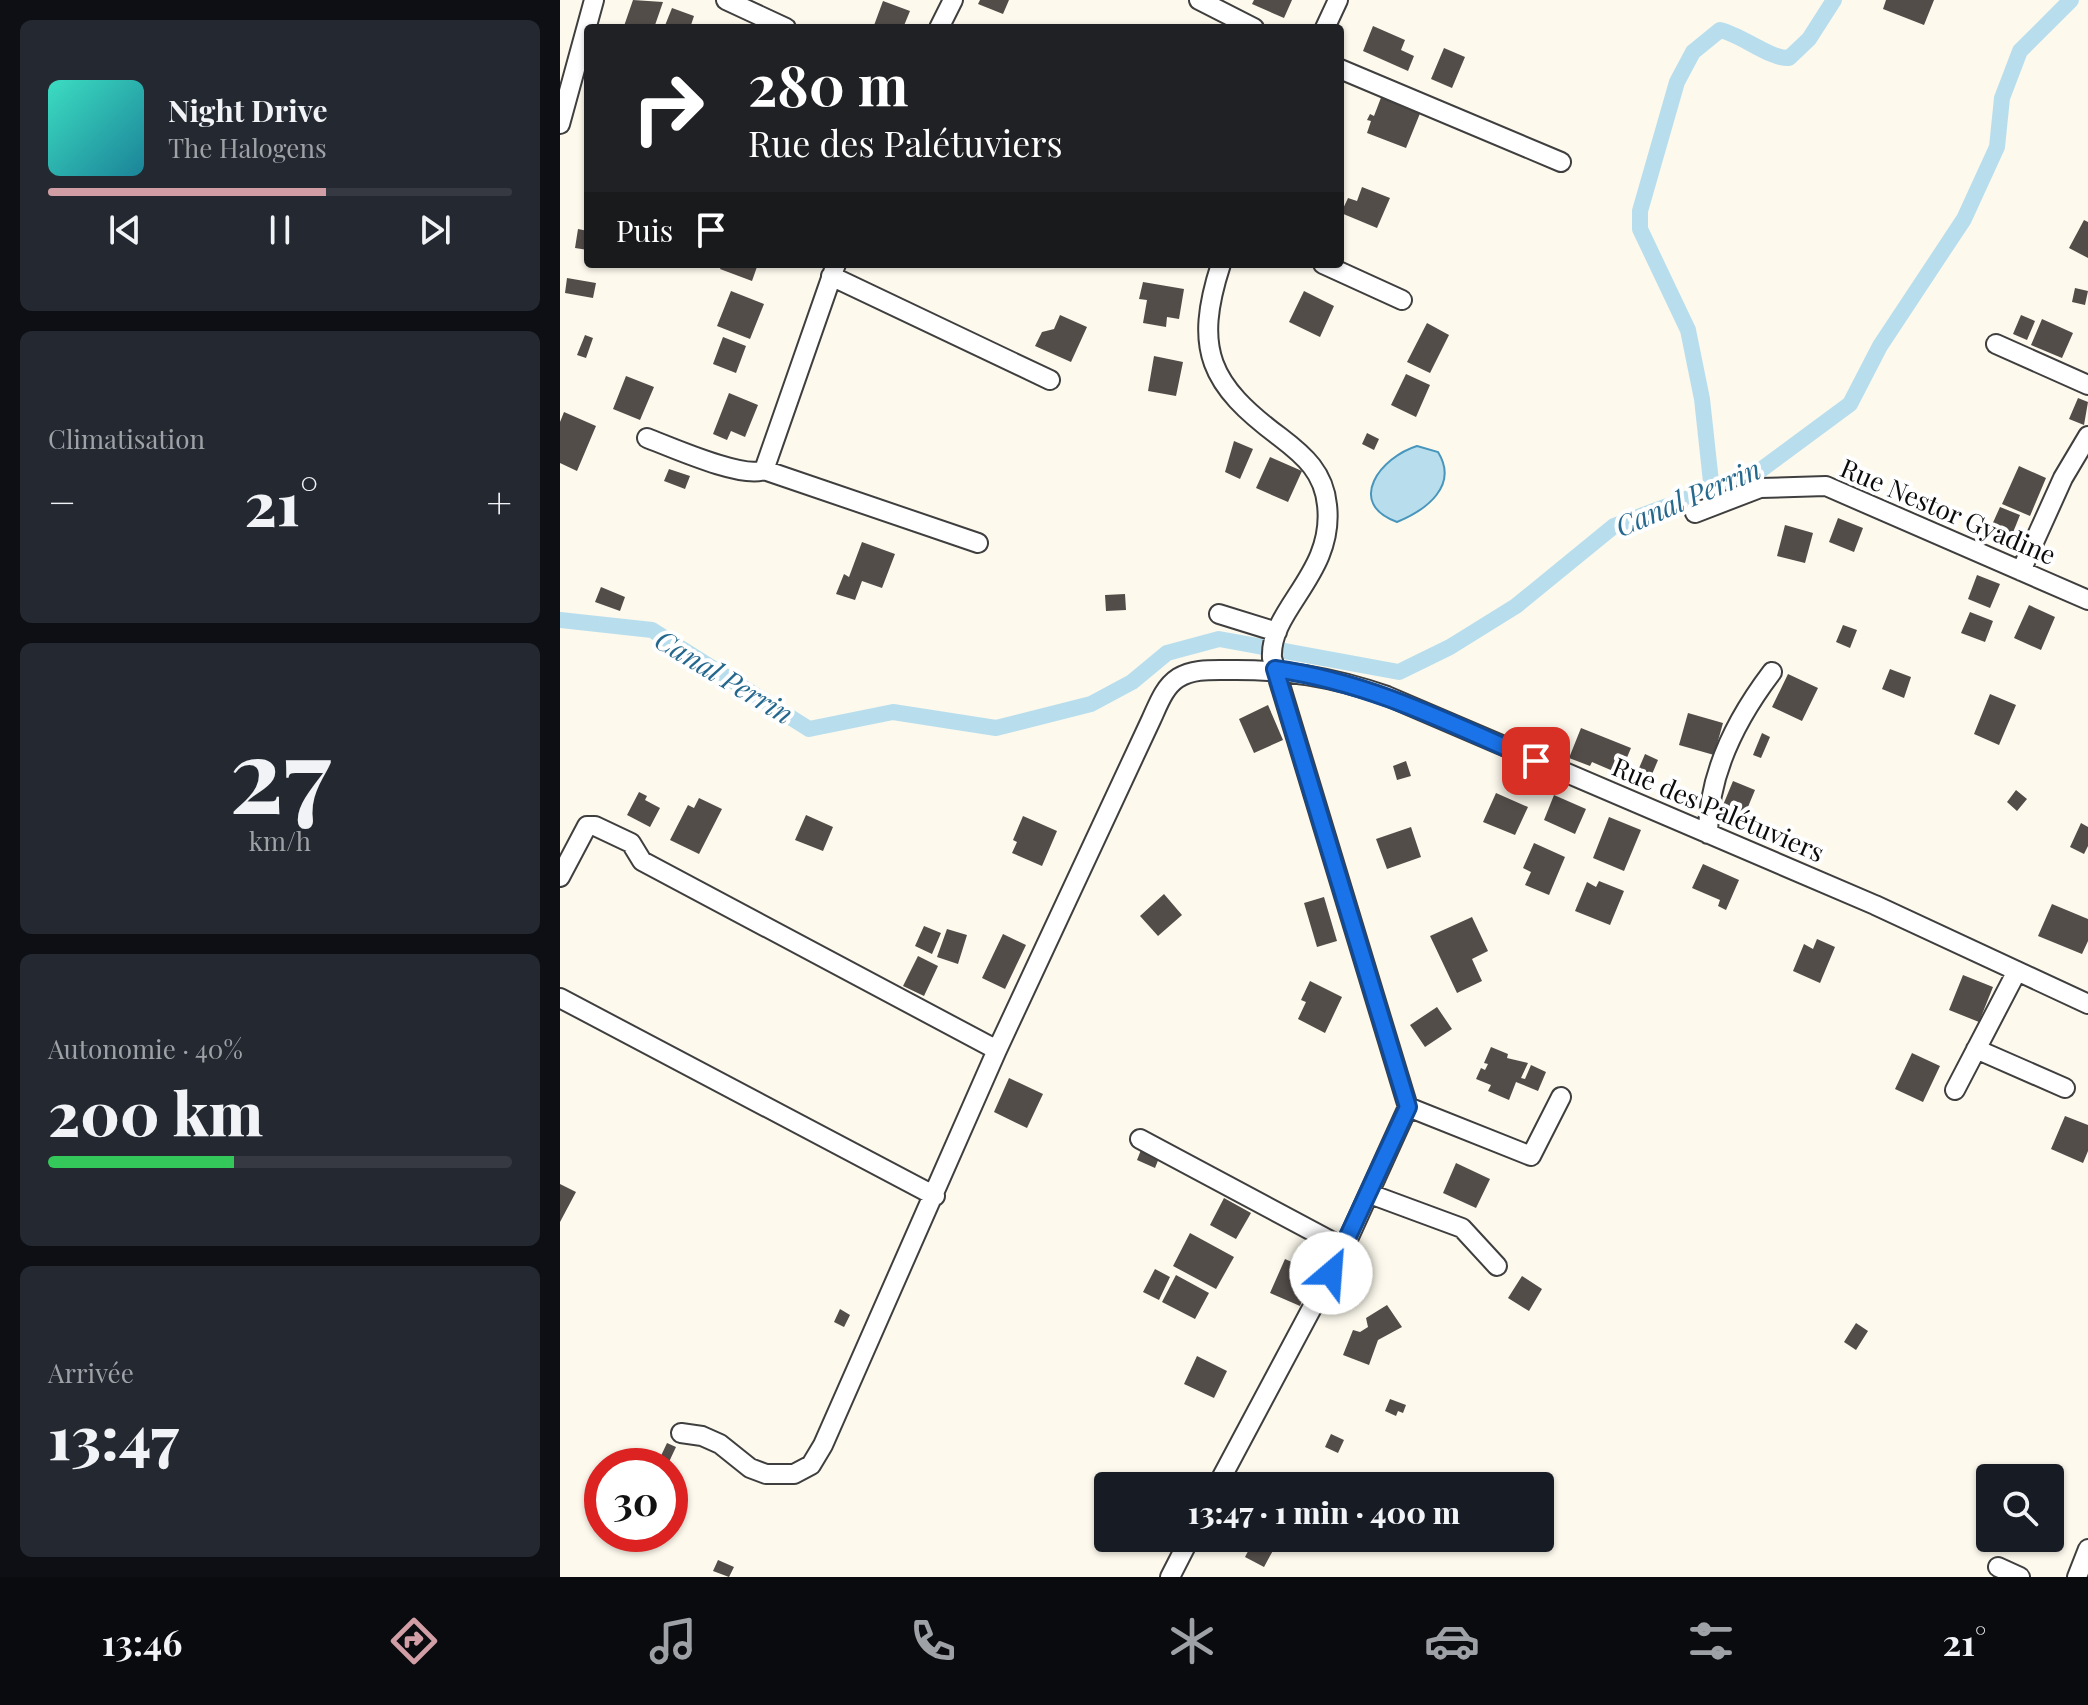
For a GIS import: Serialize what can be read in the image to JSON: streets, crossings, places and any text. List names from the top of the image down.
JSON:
{
  "streets": {
    "street": ["Rue Nestor Gyadine", "Rue des Palétuviers"]
  },
  "water": ["Canal Perrin"],
  "page": {
    "turn": ["280 m", "Rue des Palétuviers"],
    "song": ["Night Drive", "The Halogens"],
    "then": "Puis",
    "tile": [
      "Climatisation",
      ["27", "km/h"],
      ["Autonomie · 40%", "200 km"],
      ["Arrivée", "13:47"]
    ],
    "heat": ["−", "21°", "+"],
    "limit": "30",
    "trip": "13:47 · 1 min · 400 m",
    "tabs": ["13:46", "21°"]
  }
}
